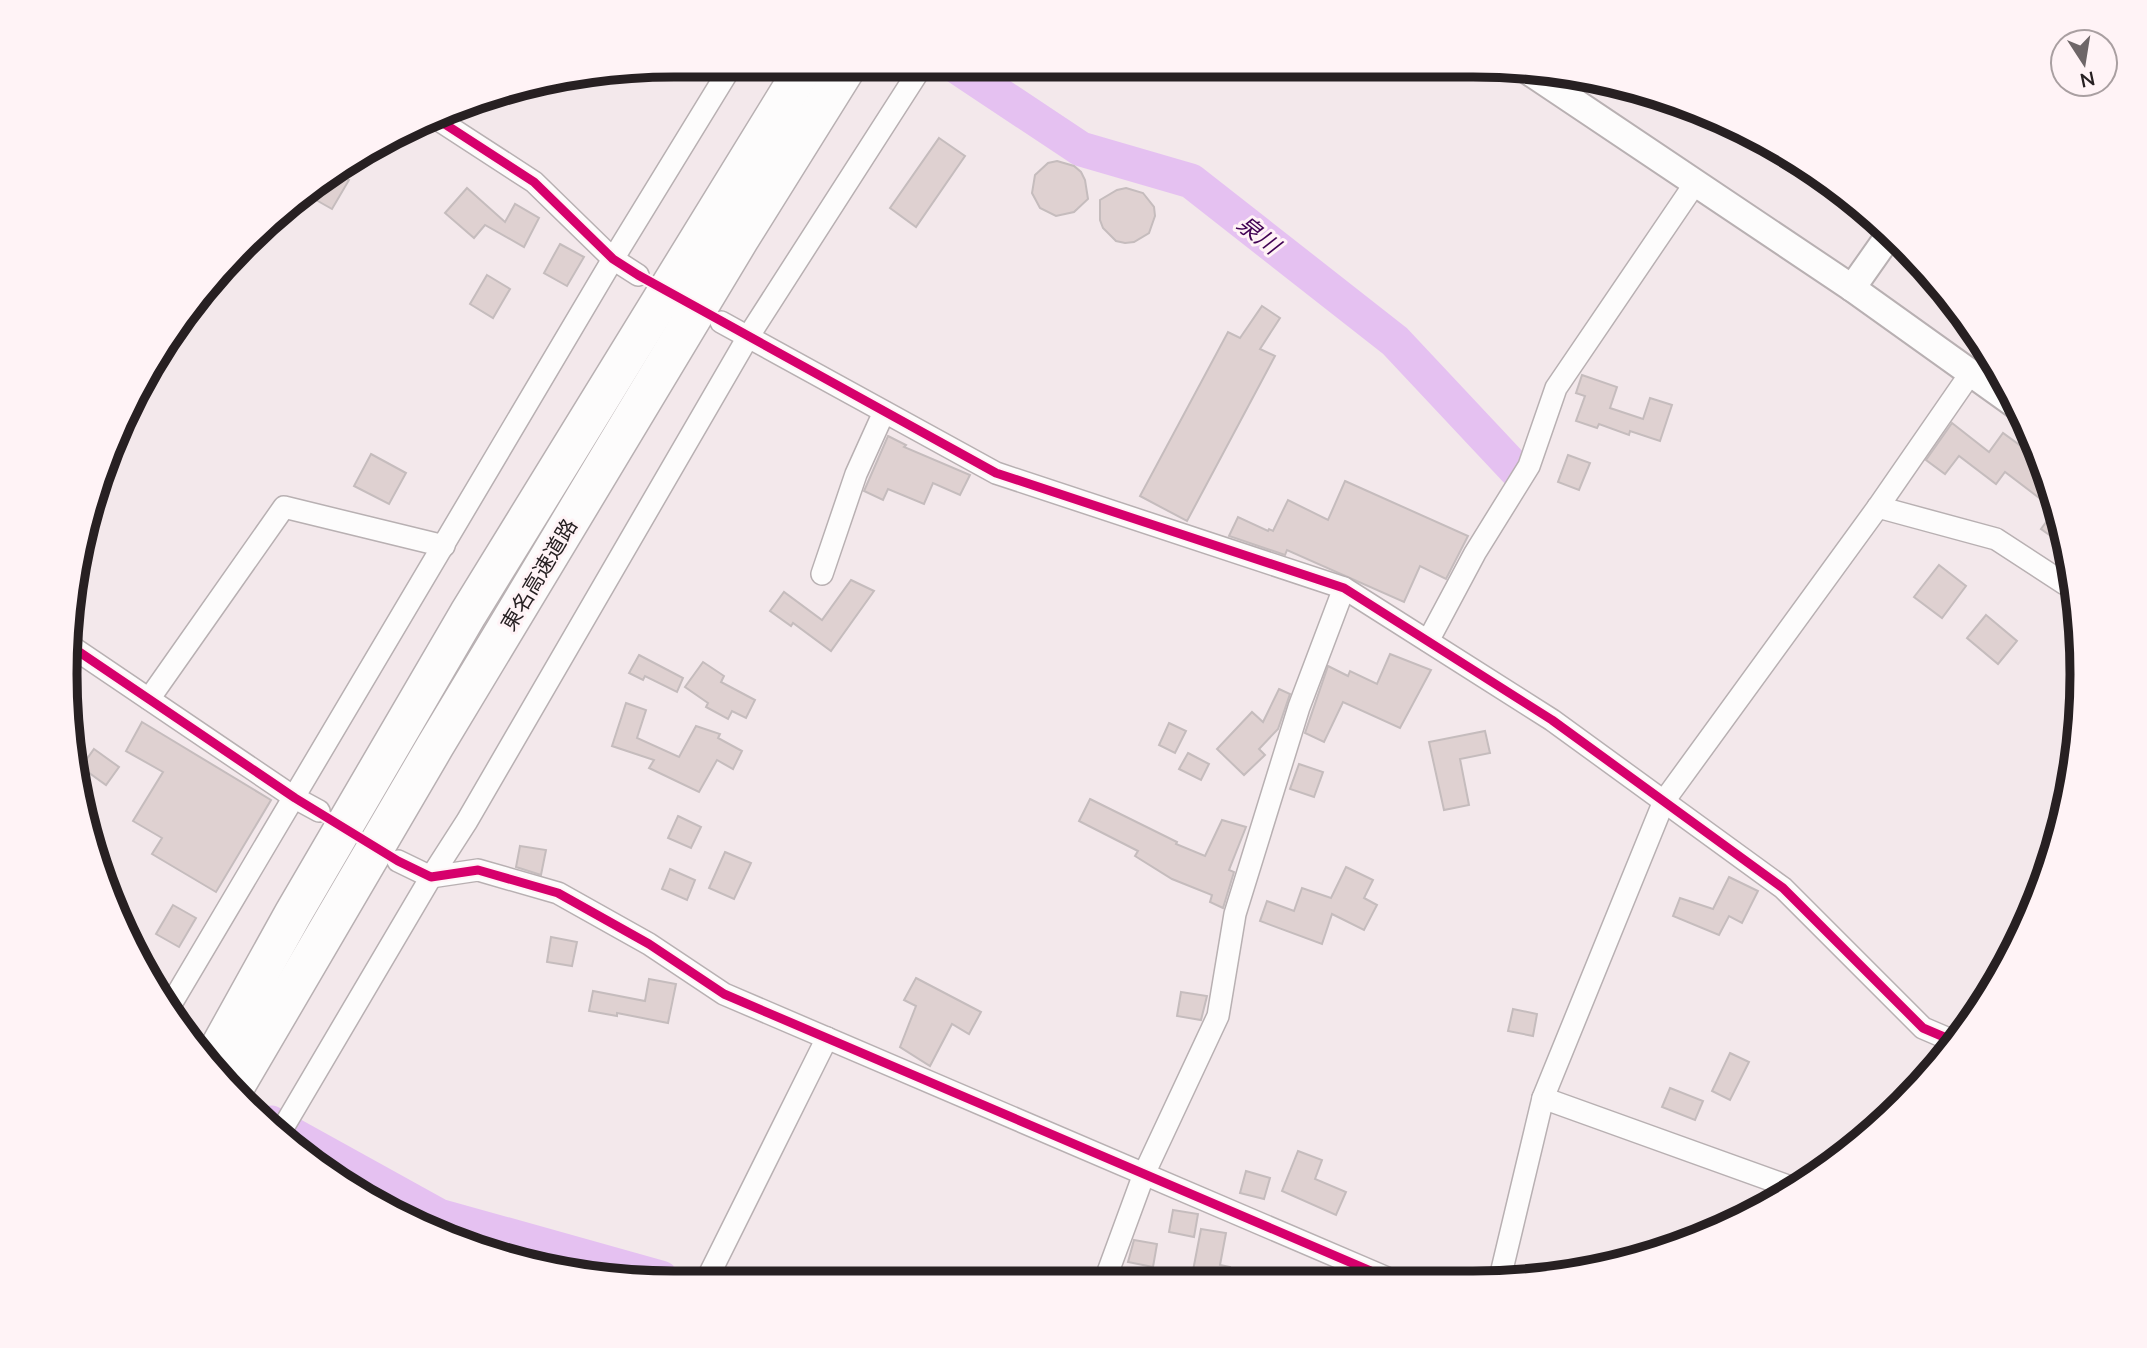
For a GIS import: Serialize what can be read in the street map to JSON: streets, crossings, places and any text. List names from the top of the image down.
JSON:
{
  "streets": {
    "highway": ["東名高速道路"]
  },
  "water": ["泉川"],
  "north": "bottom"
}
